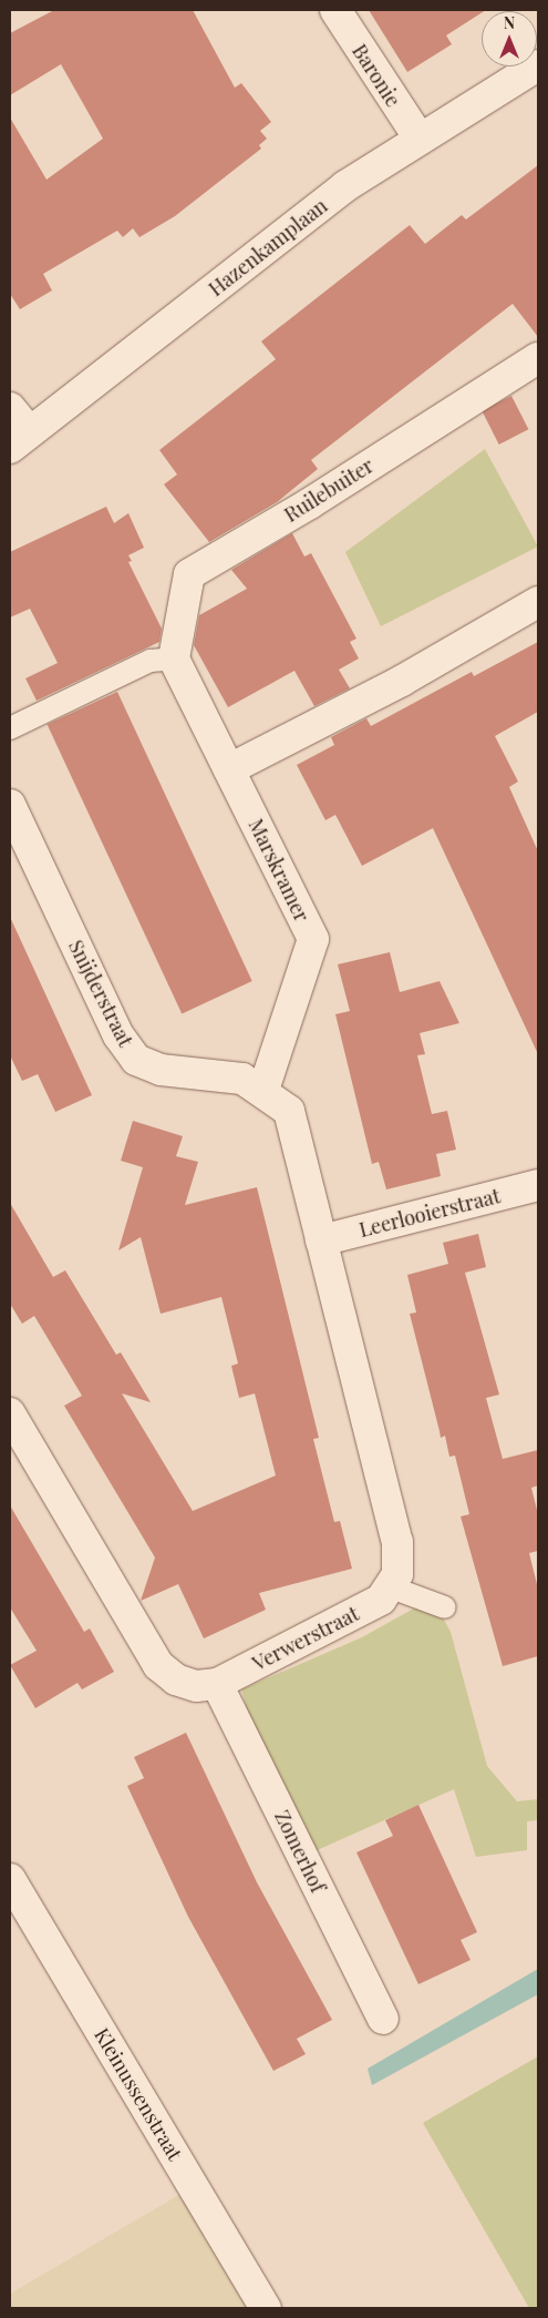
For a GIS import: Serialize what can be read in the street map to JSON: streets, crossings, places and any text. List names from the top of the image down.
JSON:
{
  "streets": {
    "street": [
      "Baronie",
      "Hazenkamplaan",
      "Ruilebuiter",
      "Marskramer",
      "Snijderstraat",
      "Leerlooierstraat",
      "Verwerstraat",
      "Zomerhof",
      "Kleinussenstraat"
    ]
  },
  "crossings": [
    ["Baronie", "Hazenkamplaan"],
    ["Ruilebuiter", "Marskramer"],
    ["Marskramer", "Snijderstraat"],
    ["Snijderstraat", "Leerlooierstraat"],
    ["Snijderstraat", "Verwerstraat"],
    ["Leerlooierstraat", "Verwerstraat"],
    ["Verwerstraat", "Zomerhof"]
  ],
  "north": "top"
}
